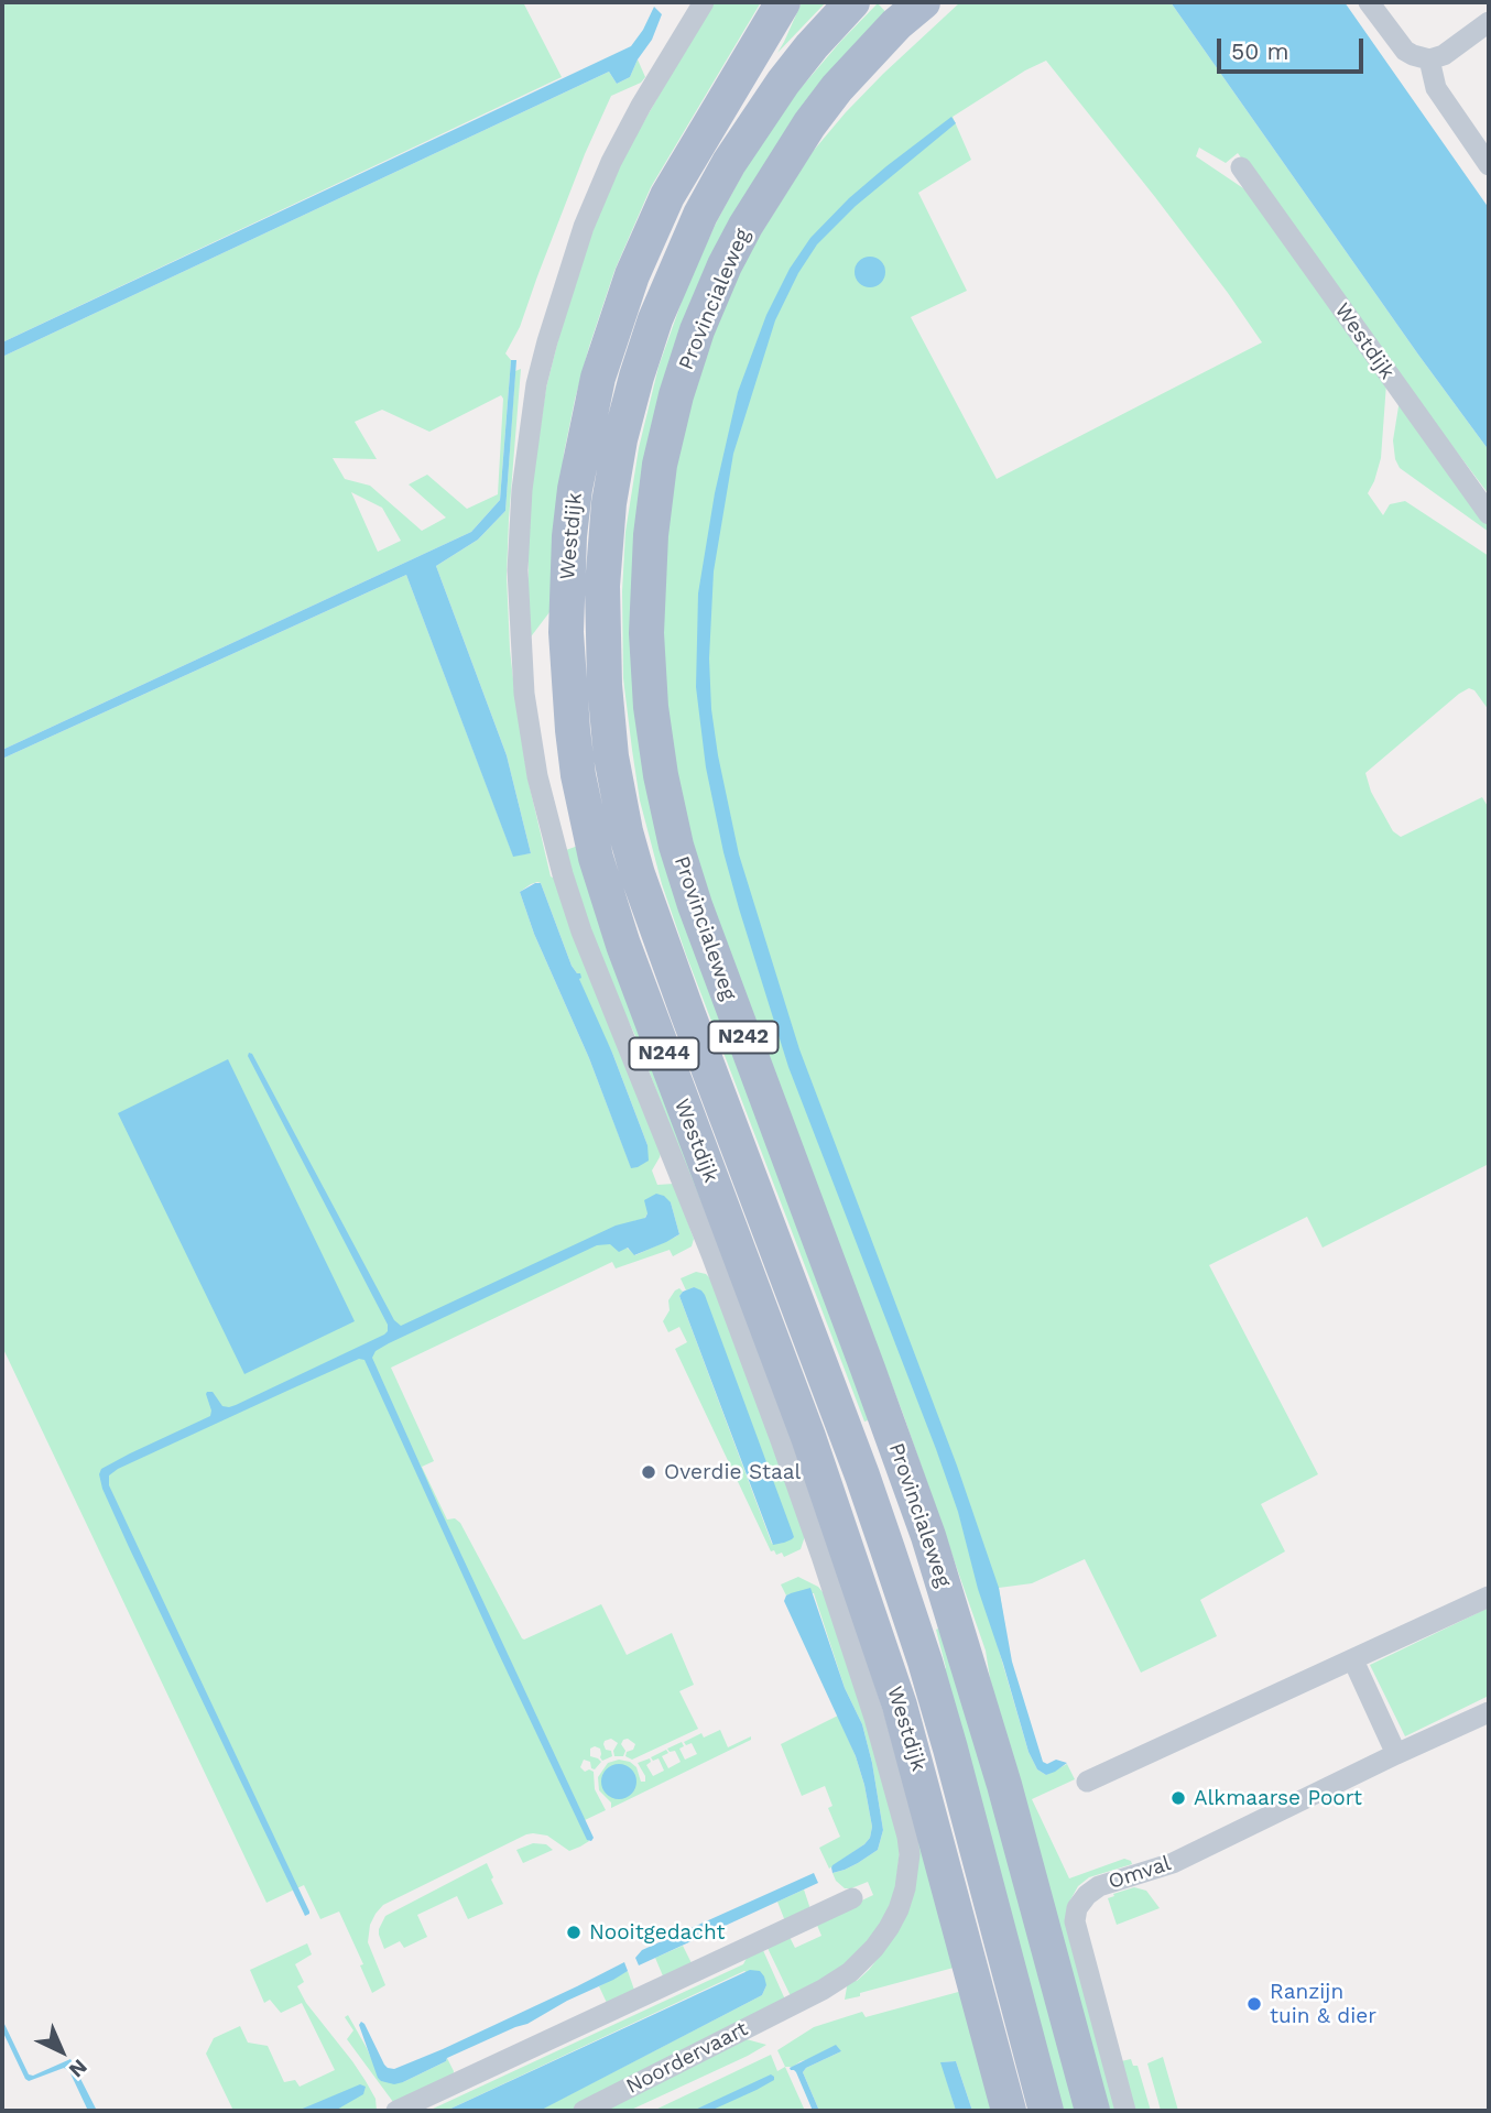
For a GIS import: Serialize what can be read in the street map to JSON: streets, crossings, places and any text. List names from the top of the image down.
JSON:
{
  "streets": {
    "main road": [
      "Provincialeweg",
      "Westdijk",
      "N242",
      "N244"
    ],
    "street": ["Omval", "Noordervaart"]
  },
  "crossings": [
    ["Westdijk", "Noordervaart"]
  ],
  "places": [
    "Overdie Staal",
    "Alkmaarse Poort",
    "Nooitgedacht",
    "Ranzijn tuin & dier"
  ],
  "scale_bar": "50 m",
  "north": "bottom right"
}
